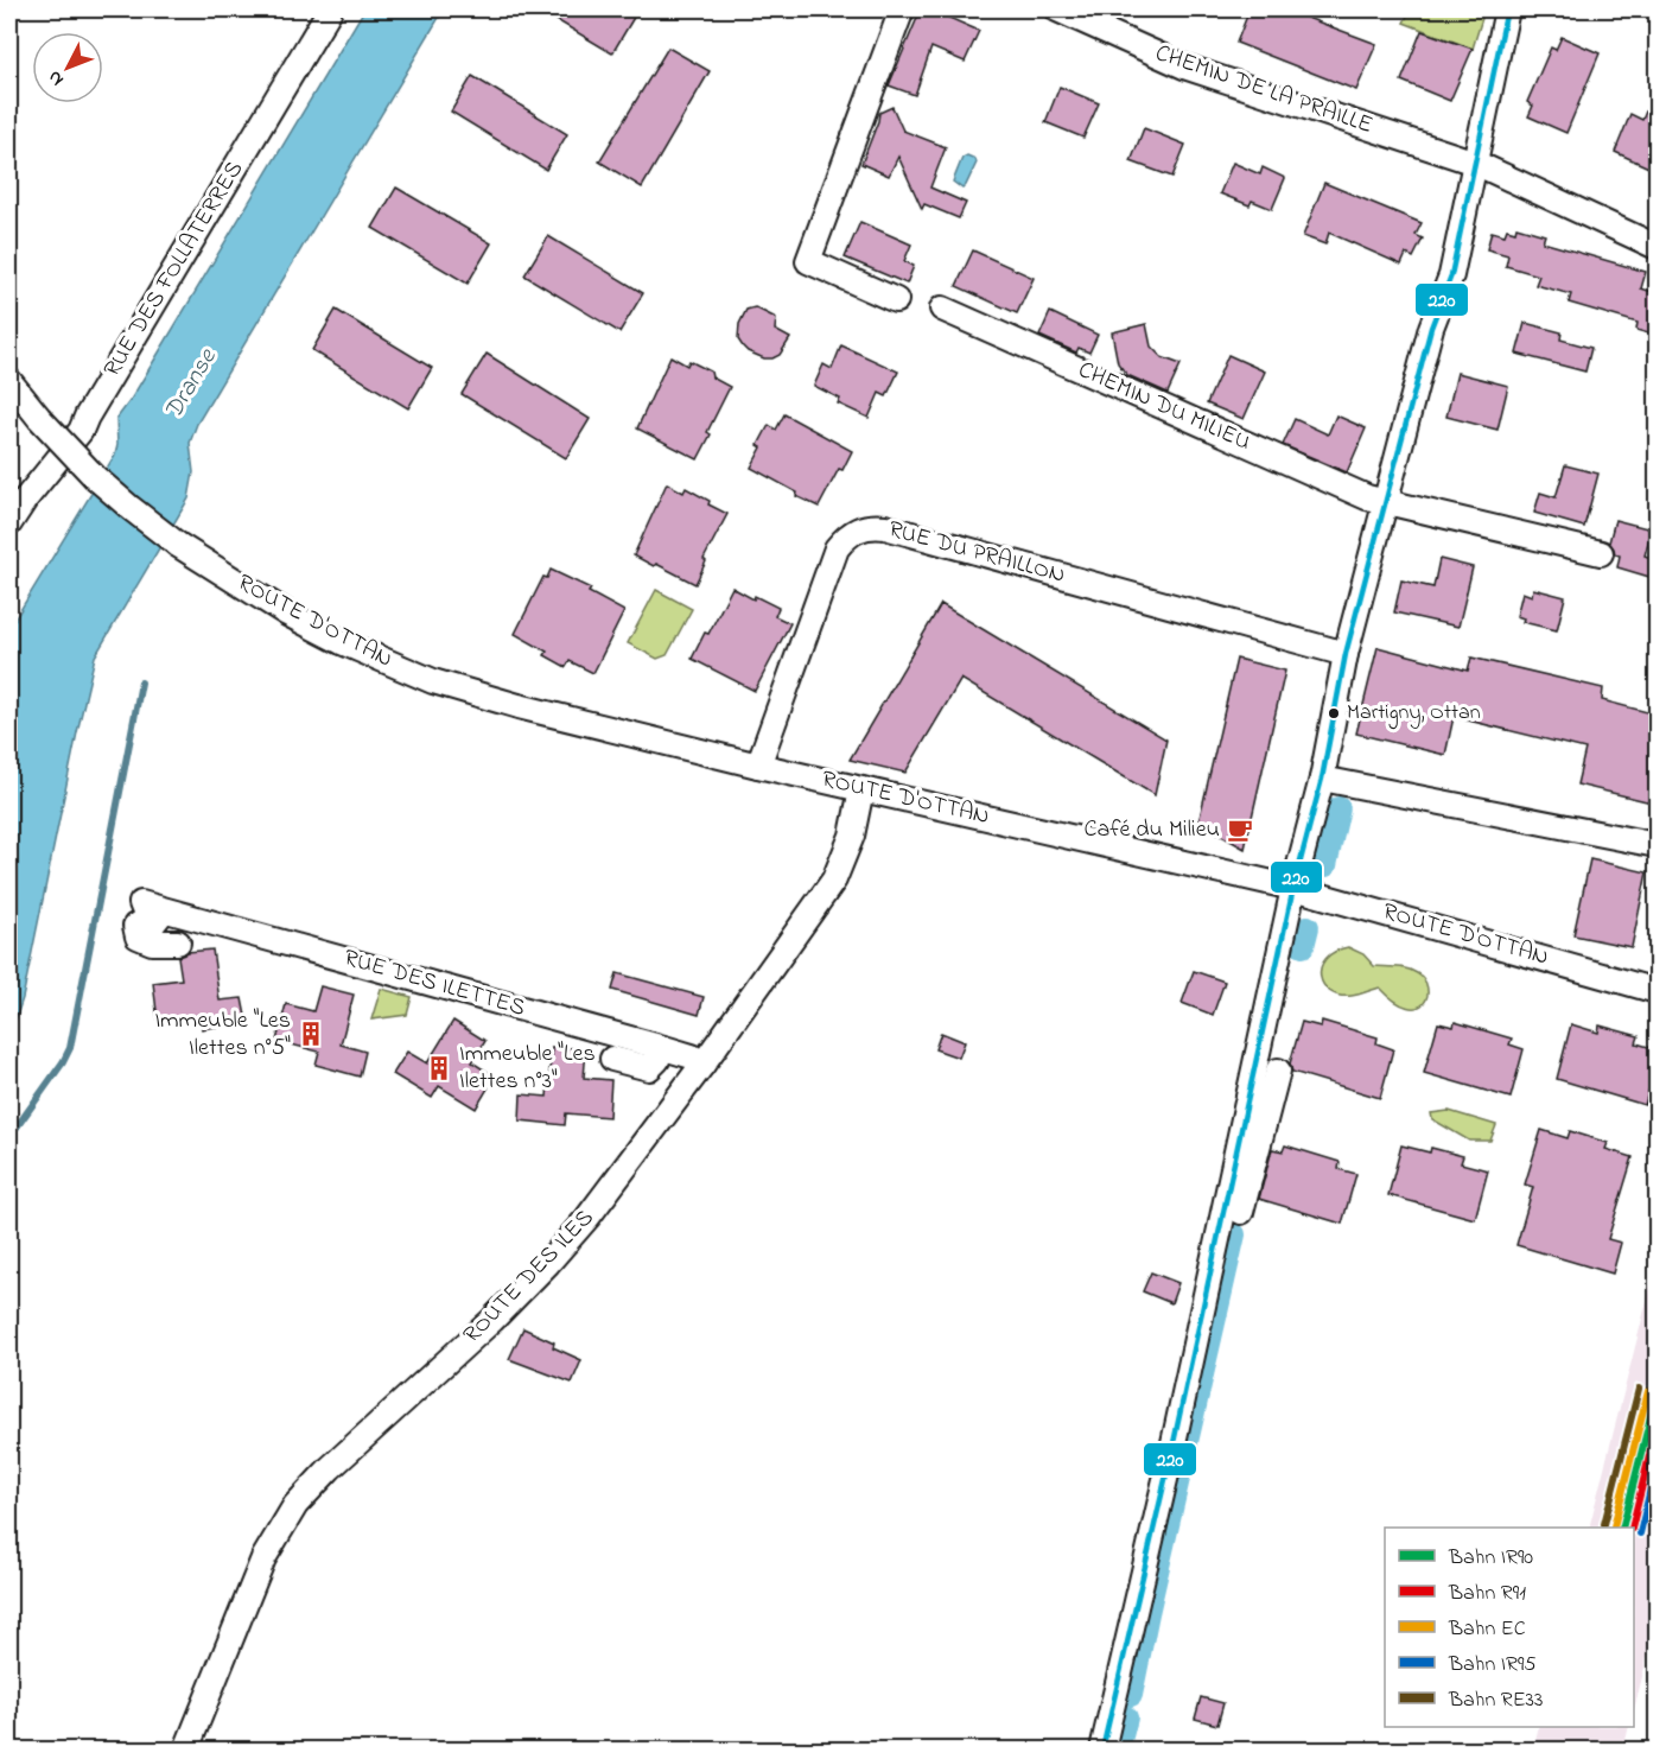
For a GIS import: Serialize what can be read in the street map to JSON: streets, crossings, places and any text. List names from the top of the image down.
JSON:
{
  "streets": {
    "street": [
      "CHEMIN DE LA PRAILLE",
      "RUE DES FOLLATERRES",
      "CHEMIN DU MILIEU",
      "RUE DU PRAILLON",
      "ROUTE D'OTTAN",
      "RUE DES ILETTES",
      "ROUTE DES ILES"
    ]
  },
  "crossings": [
    ["RUE DU PRAILLON", "ROUTE D'OTTAN"],
    ["ROUTE D'OTTAN", "ROUTE DES ILES"],
    ["RUE DES ILETTES", "ROUTE DES ILES"]
  ],
  "water": ["Dranse"],
  "places": {
    "other": ["Martigny, Ottan"],
    "cafe": ["Café du Milieu"],
    "building": ["Immeuble \"Les Ilettes n°5\"", "Immeuble \"Les Ilettes n°3\""]
  },
  "lines": [
    "transit line 220",
    "rail line RE33",
    "rail line EC",
    "rail line IR90",
    "rail line R91",
    "rail line IR95"
  ],
  "legend": [
    "Bahn IR90",
    "Bahn R91",
    "Bahn EC",
    "Bahn IR95",
    "Bahn RE33"
  ],
  "north": "bottom left"
}
